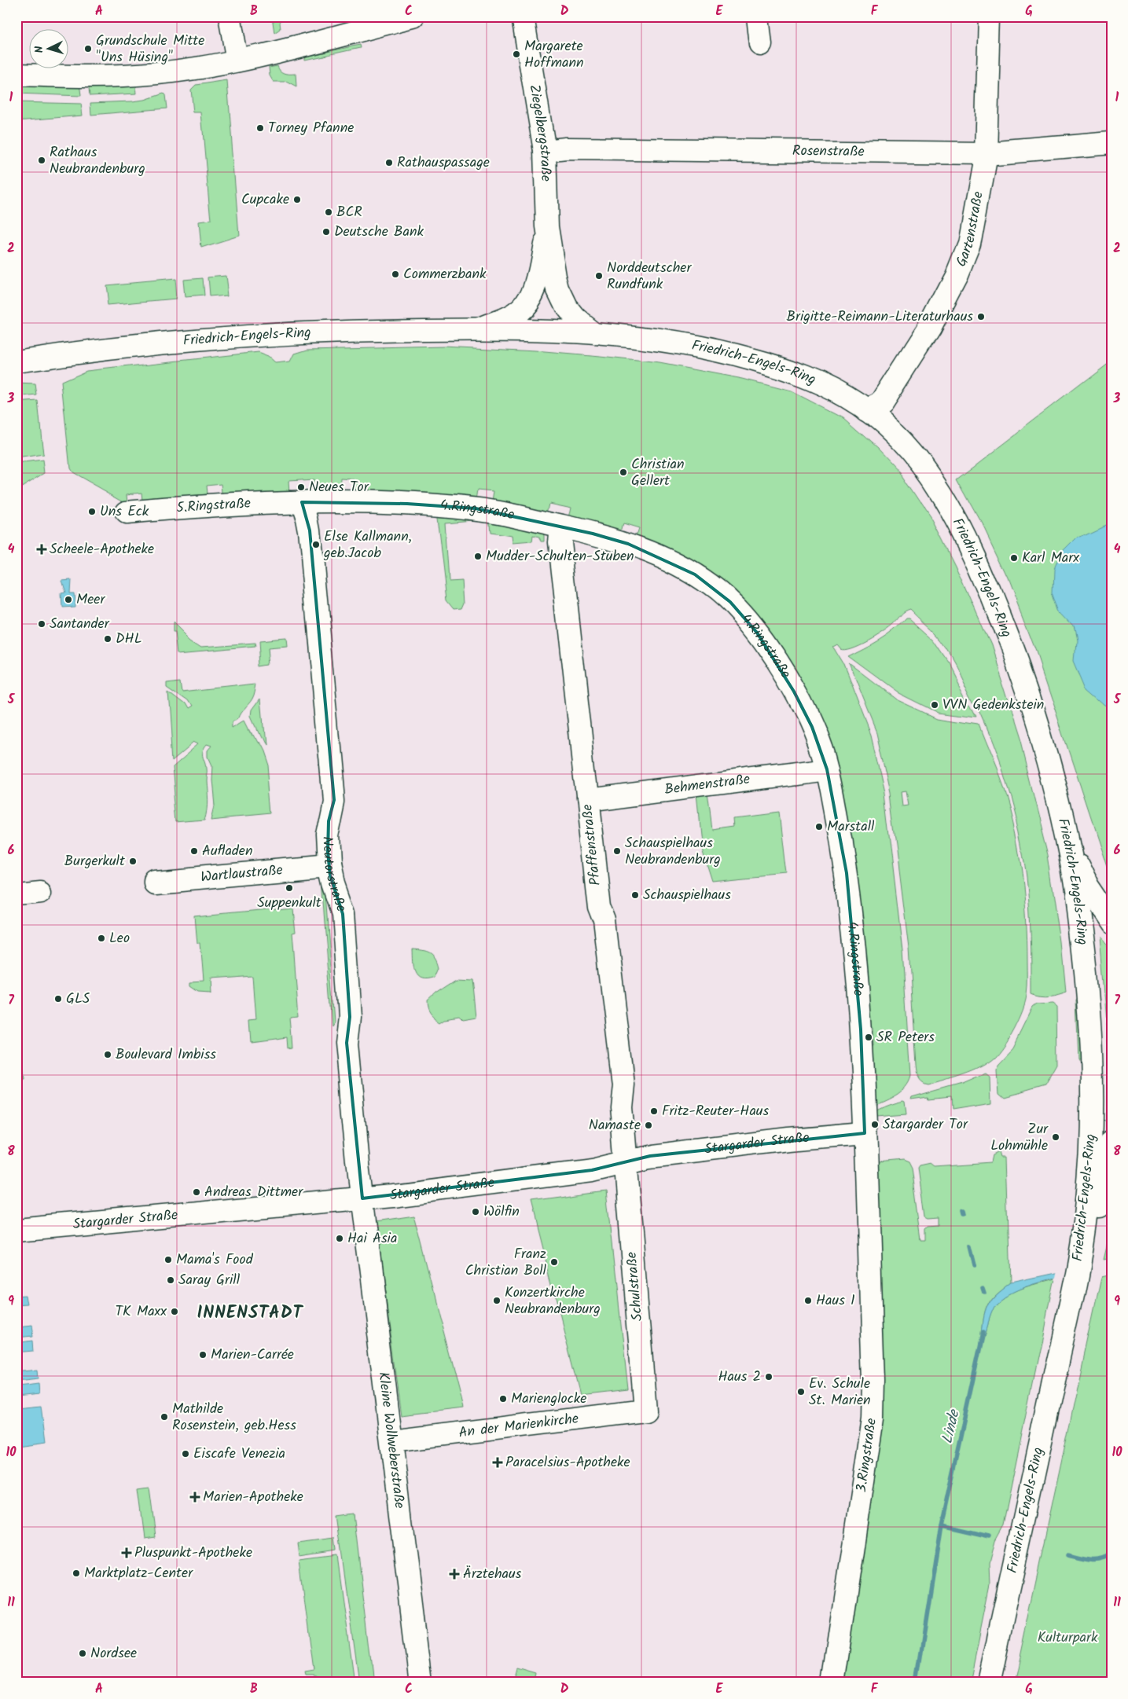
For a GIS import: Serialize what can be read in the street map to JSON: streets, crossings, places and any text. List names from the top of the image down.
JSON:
{
  "streets": {
    "street": [
      "Ziegelbergstraße",
      "Rosenstraße",
      "Gartenstraße",
      "Friedrich-Engels-Ring",
      "5.Ringstraße",
      "4.Ringstraße",
      "Behmenstraße",
      "Pfaffenstraße",
      "Neutorstraße",
      "Wartlaustraße",
      "Stargarder Straße",
      "Schulstraße",
      "An der Marienkirche",
      "Kleine Wollweberstraße",
      "3.Ringstraße"
    ]
  },
  "crossings": [
    ["Ziegelbergstraße", "Rosenstraße"],
    ["Ziegelbergstraße", "Friedrich-Engels-Ring"],
    ["Rosenstraße", "Gartenstraße"],
    ["Gartenstraße", "Friedrich-Engels-Ring"],
    ["5.Ringstraße", "4.Ringstraße"],
    ["5.Ringstraße", "Neutorstraße"],
    ["4.Ringstraße", "Behmenstraße"],
    ["4.Ringstraße", "Pfaffenstraße"],
    ["4.Ringstraße", "Neutorstraße"],
    ["4.Ringstraße", "Stargarder Straße"],
    ["4.Ringstraße", "3.Ringstraße"],
    ["Behmenstraße", "Pfaffenstraße"],
    ["Pfaffenstraße", "Stargarder Straße"],
    ["Pfaffenstraße", "Schulstraße"],
    ["Neutorstraße", "Wartlaustraße"],
    ["Neutorstraße", "Stargarder Straße"],
    ["Neutorstraße", "Kleine Wollweberstraße"],
    ["Stargarder Straße", "Schulstraße"],
    ["Stargarder Straße", "Kleine Wollweberstraße"],
    ["Stargarder Straße", "3.Ringstraße"],
    ["Schulstraße", "An der Marienkirche"],
    ["An der Marienkirche", "Kleine Wollweberstraße"]
  ],
  "districts": ["INNENSTADT"],
  "water": ["Linde"],
  "parks": ["Kulturpark"],
  "places": {
    "other": [
      "Grundschule Mitte \"Uns Hüsing\"",
      "Margarete Hoffmann",
      "Torney Pfanne",
      "Rathaus Neubrandenburg",
      "Rathauspassage",
      "Cupcake",
      "BCR",
      "Deutsche Bank",
      "Commerzbank",
      "Norddeutscher Rundfunk",
      "Brigitte-Reimann-Literaturhaus",
      "Christian Gellert",
      "Neues Tor",
      "Uns Eck",
      "Else Kallmann, geb.Jacob",
      "Mudder-Schulten-Stuben",
      "Karl Marx",
      "Meer",
      "Santander",
      "DHL",
      "VVN Gedenkstein",
      "Marstall",
      "Aufladen",
      "Schauspielhaus Neubrandenburg",
      "Burgerkult",
      "Suppenkult",
      "Schauspielhaus",
      "Leo",
      "GLS",
      "SR Peters",
      "Boulevard Imbiss",
      "Fritz-Reuter-Haus",
      "Stargarder Tor",
      "Namaste",
      "Zur Lohmühle",
      "Andreas Dittmer",
      "Wölfin",
      "Hai Asia",
      "Mama's Food",
      "Franz Christian Boll",
      "Saray Grill",
      "Konzertkirche Neubrandenburg",
      "Haus 1",
      "TK Maxx",
      "Marien-Carrée",
      "Haus 2",
      "Ev. Schule St. Marien",
      "Marienglocke",
      "Mathilde Rosenstein, geb.Hess",
      "Eiscafe Venezia",
      "Marktplatz-Center",
      "Nordsee"
    ],
    "health": [
      "Scheele-Apotheke",
      "Paracelsius-Apotheke",
      "Marien-Apotheke",
      "Pluspunkt-Apotheke",
      "Ärztehaus"
    ]
  },
  "north": "left",
  "grid": {
    "columns": [
      "A",
      "B",
      "C",
      "D",
      "E",
      "F",
      "G"
    ],
    "rows": [
      "1",
      "2",
      "3",
      "4",
      "5",
      "6",
      "7",
      "8",
      "9",
      "10",
      "11"
    ]
  }
}
